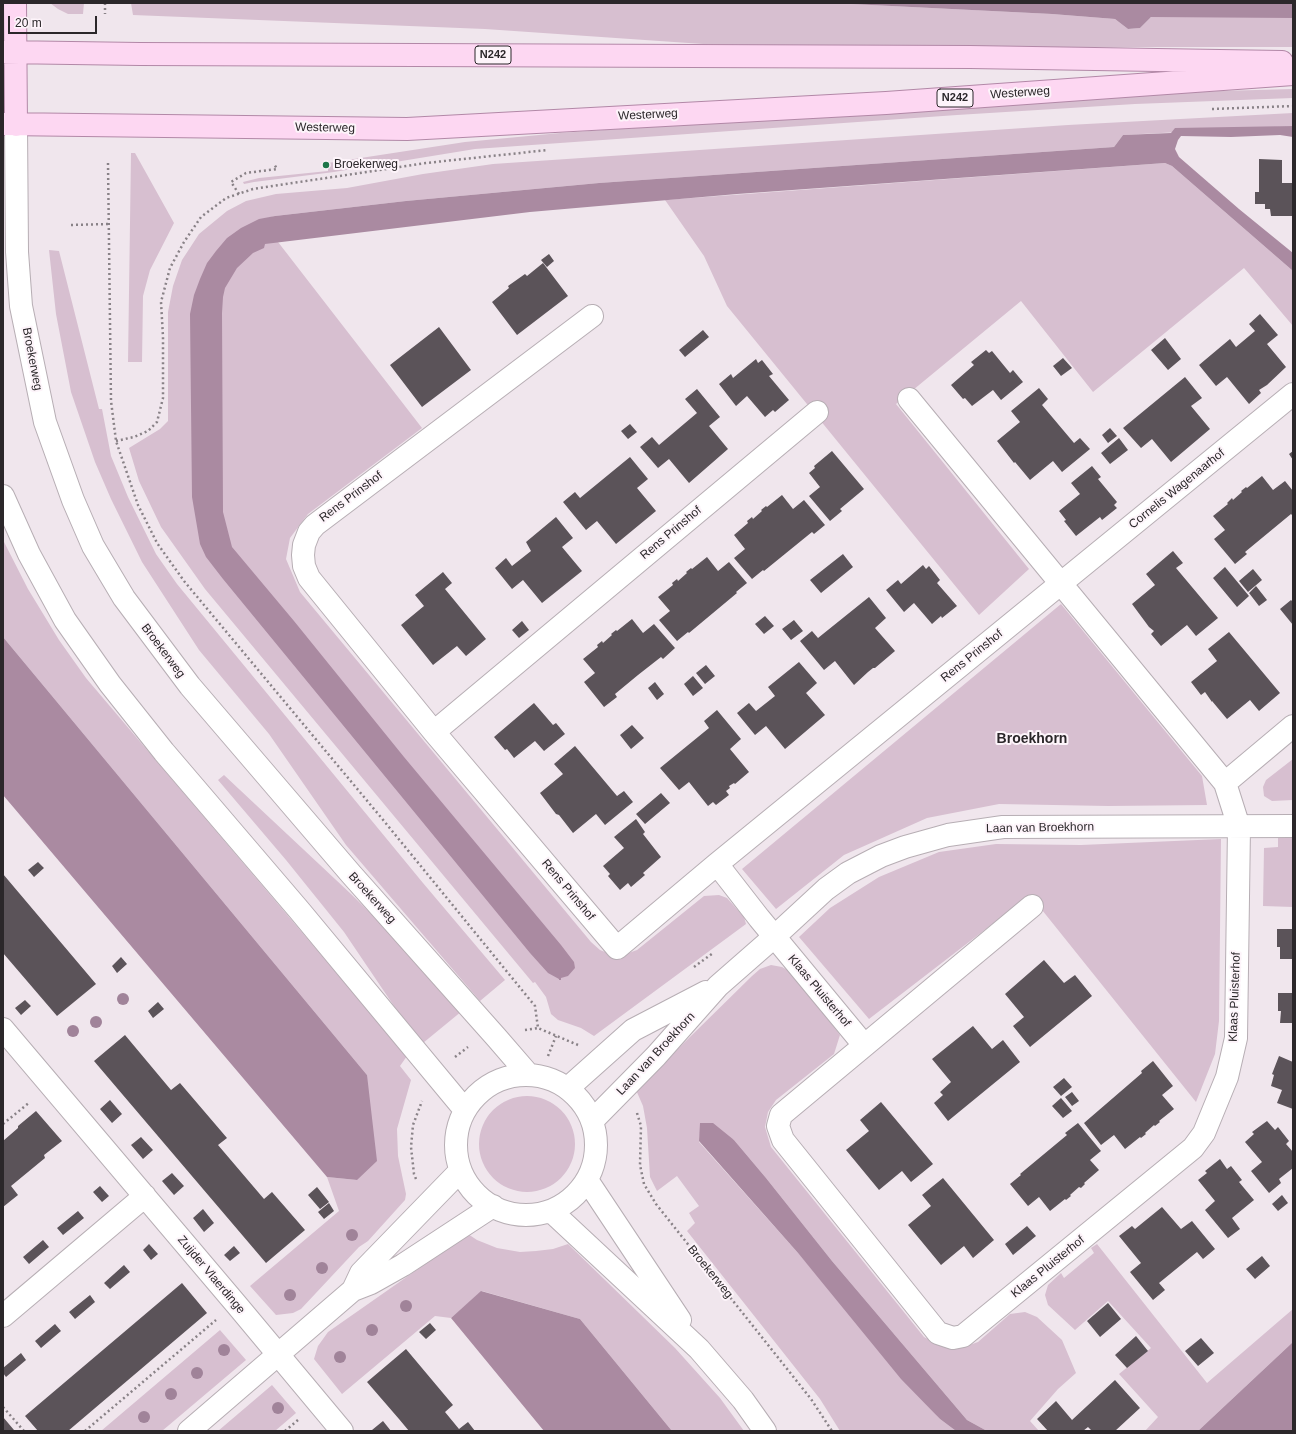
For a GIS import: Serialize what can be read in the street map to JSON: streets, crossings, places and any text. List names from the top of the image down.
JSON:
{
  "streets": {
    "main road": ["N242", "Westerweg"],
    "street": [
      "Broekerweg",
      "Cornelis Wagenaarhof",
      "Rens Prinshof",
      "Laan van Broekhorn",
      "Klaas Pluisterhof",
      "Zuijder Vlaerdinge"
    ]
  },
  "crossings": [
    ["Westerweg", "Broekerweg"],
    ["Broekerweg", "Laan van Broekhorn"],
    ["Cornelis Wagenaarhof", "Rens Prinshof"],
    ["Laan van Broekhorn", "Klaas Pluisterhof"]
  ],
  "districts": ["Broekhorn"],
  "places": ["Broekerweg"],
  "scale_bar": "20 m"
}
